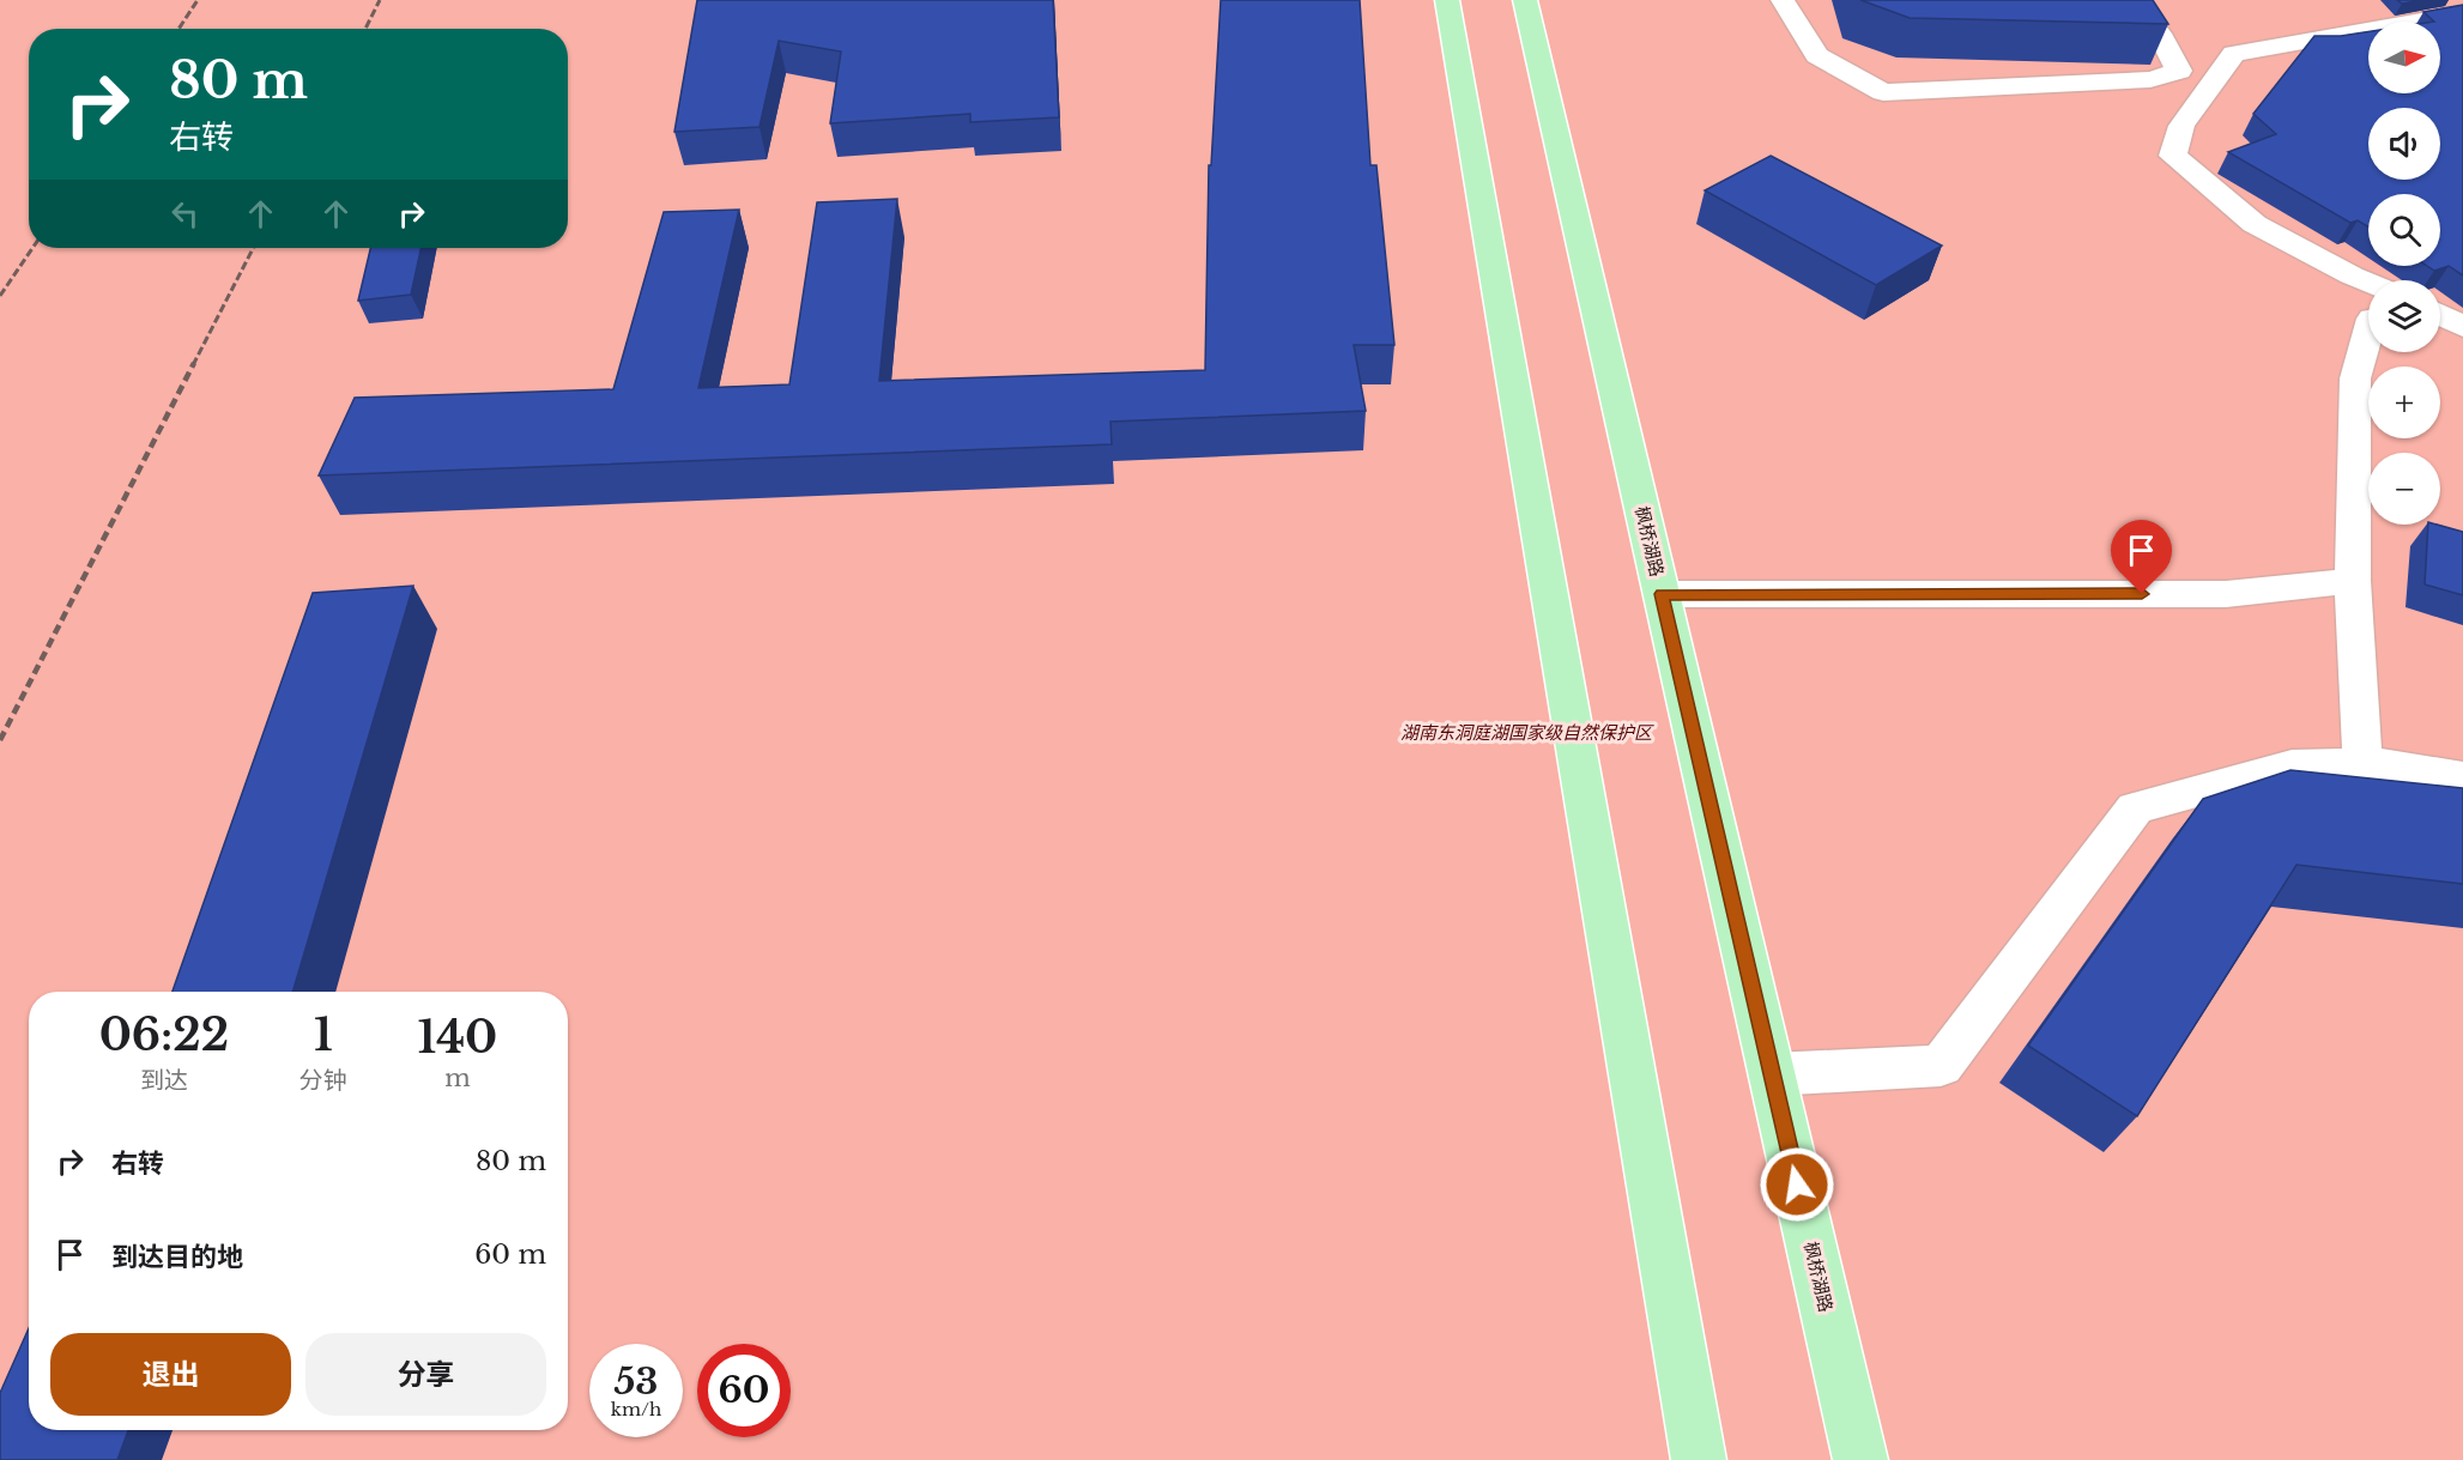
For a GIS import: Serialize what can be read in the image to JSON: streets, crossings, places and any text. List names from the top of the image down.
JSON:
{
  "streets": {
    "main road": ["枫桥湖路"]
  },
  "parks": ["湖南东洞庭湖国家级自然保护区"],
  "north": "right",
  "page": {
    "map_buttons": ["+", "−"],
    "turn": ["80 m", "右转"],
    "eta": [
      "06:22",
      "到达",
      "1",
      "分钟",
      "140",
      "m"
    ],
    "list": [
      {
        "name": "右转",
        "value": "80 m"
      },
      {
        "name": "到达目的地",
        "value": "60 m"
      }
    ],
    "buttons": ["退出", "分享"],
    "speed": "53 km/h",
    "limit": "60"
  }
}
